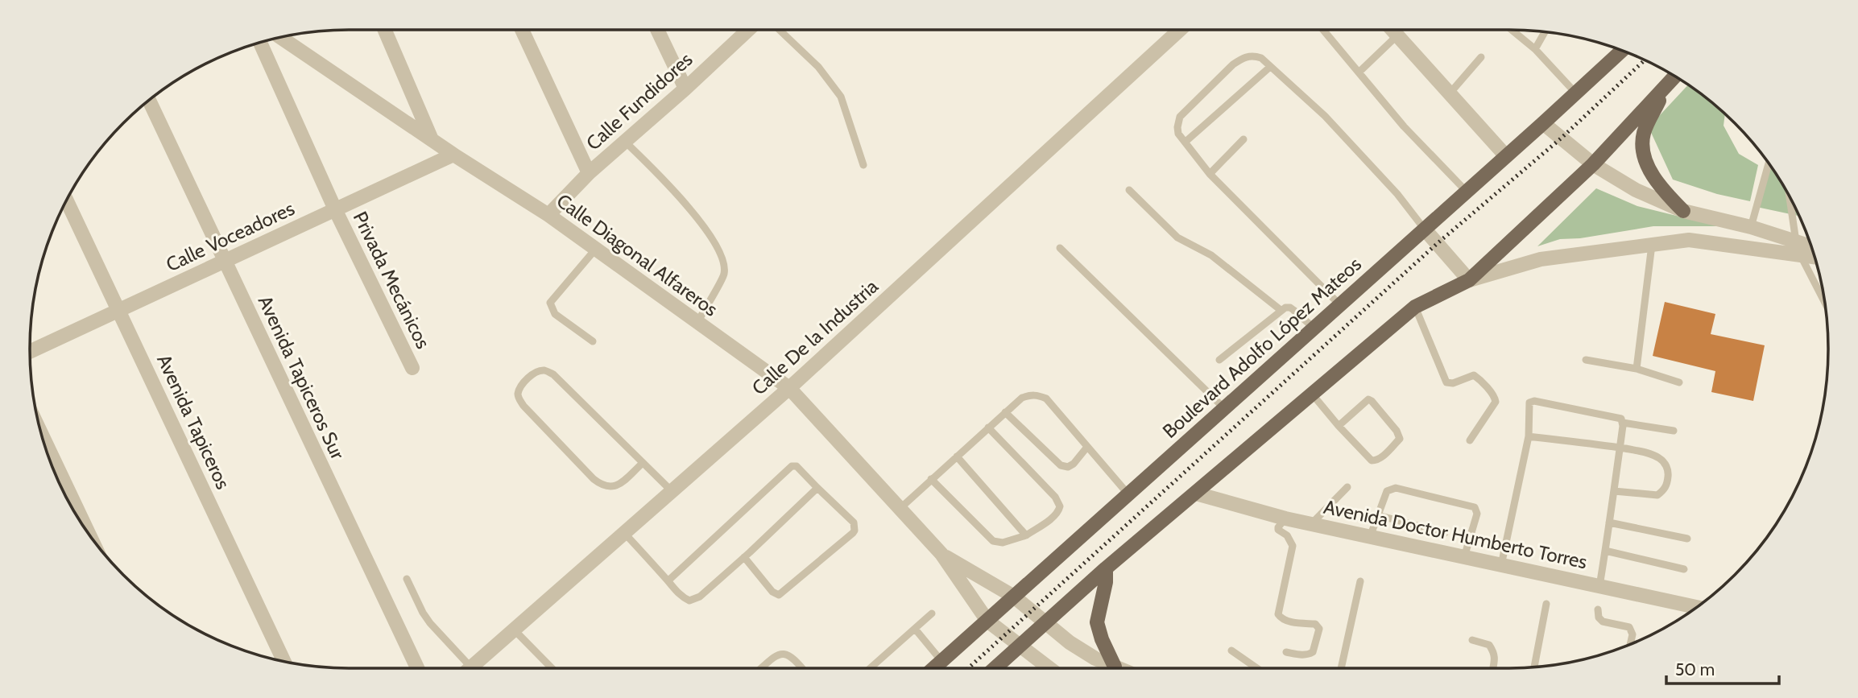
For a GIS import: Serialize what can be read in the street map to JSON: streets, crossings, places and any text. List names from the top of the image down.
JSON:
{
  "streets": {
    "main road": ["Boulevard Adolfo López Mateos"],
    "street": [
      "Calle Fundidores",
      "Calle Voceadores",
      "Calle Diagonal Alfareros",
      "Privada Mecánicos",
      "Calle De la Industria",
      "Avenida Tapiceros Sur",
      "Avenida Tapiceros",
      "Avenida Doctor Humberto Torres"
    ]
  },
  "crossings": [
    ["Calle Fundidores", "Calle Diagonal Alfareros"],
    ["Calle Voceadores", "Calle Diagonal Alfareros"],
    ["Calle Voceadores", "Privada Mecánicos"],
    ["Calle Voceadores", "Avenida Tapiceros Sur"],
    ["Calle Voceadores", "Avenida Tapiceros"],
    ["Calle Diagonal Alfareros", "Calle De la Industria"],
    ["Calle Diagonal Alfareros", "Boulevard Adolfo López Mateos"]
  ],
  "scale_bar": "50 m"
}
